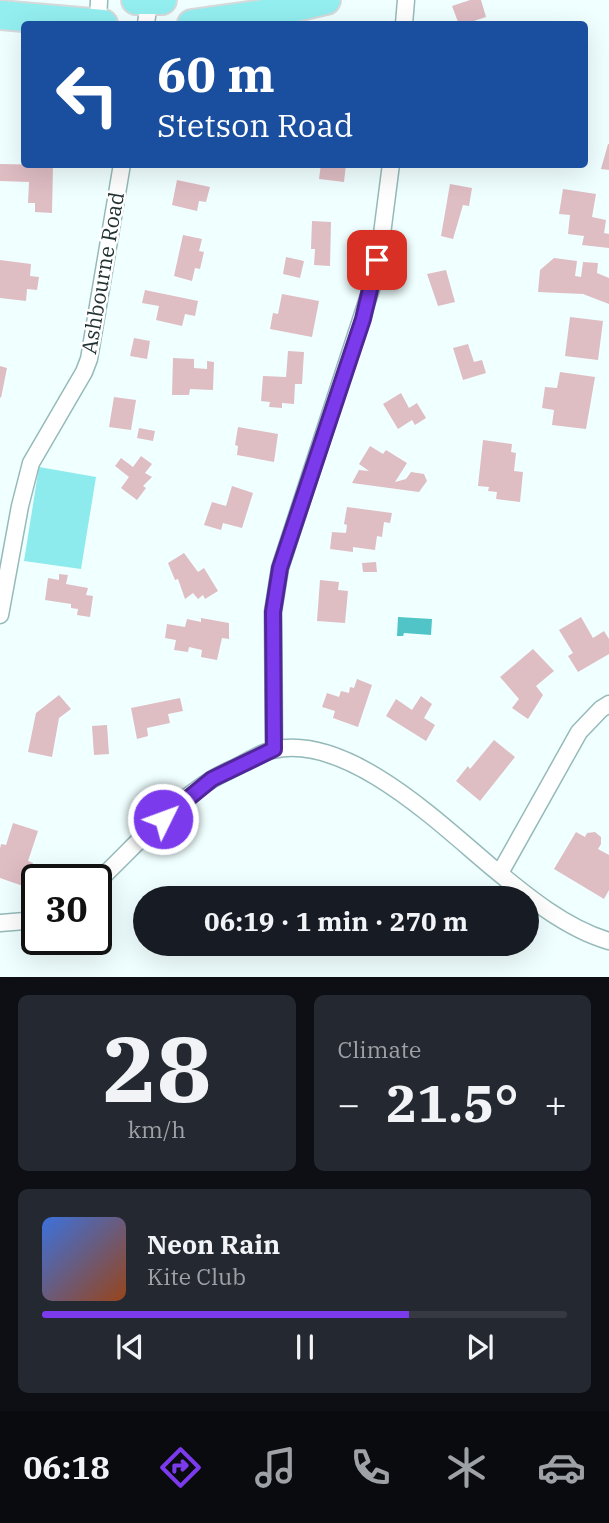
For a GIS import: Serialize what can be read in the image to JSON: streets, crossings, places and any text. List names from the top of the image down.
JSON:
{
  "streets": {
    "street": ["Ashbourne Road"]
  },
  "page": {
    "turn": ["60 m", "Stetson Road"],
    "limit": "30",
    "trip": "06:19 · 1 min · 270 m",
    "tile": [
      ["28", "km/h"],
      "Climate"
    ],
    "heat": ["−", "21.5°", "+"],
    "song": ["Neon Rain", "Kite Club"],
    "tabs": "06:18"
  }
}
